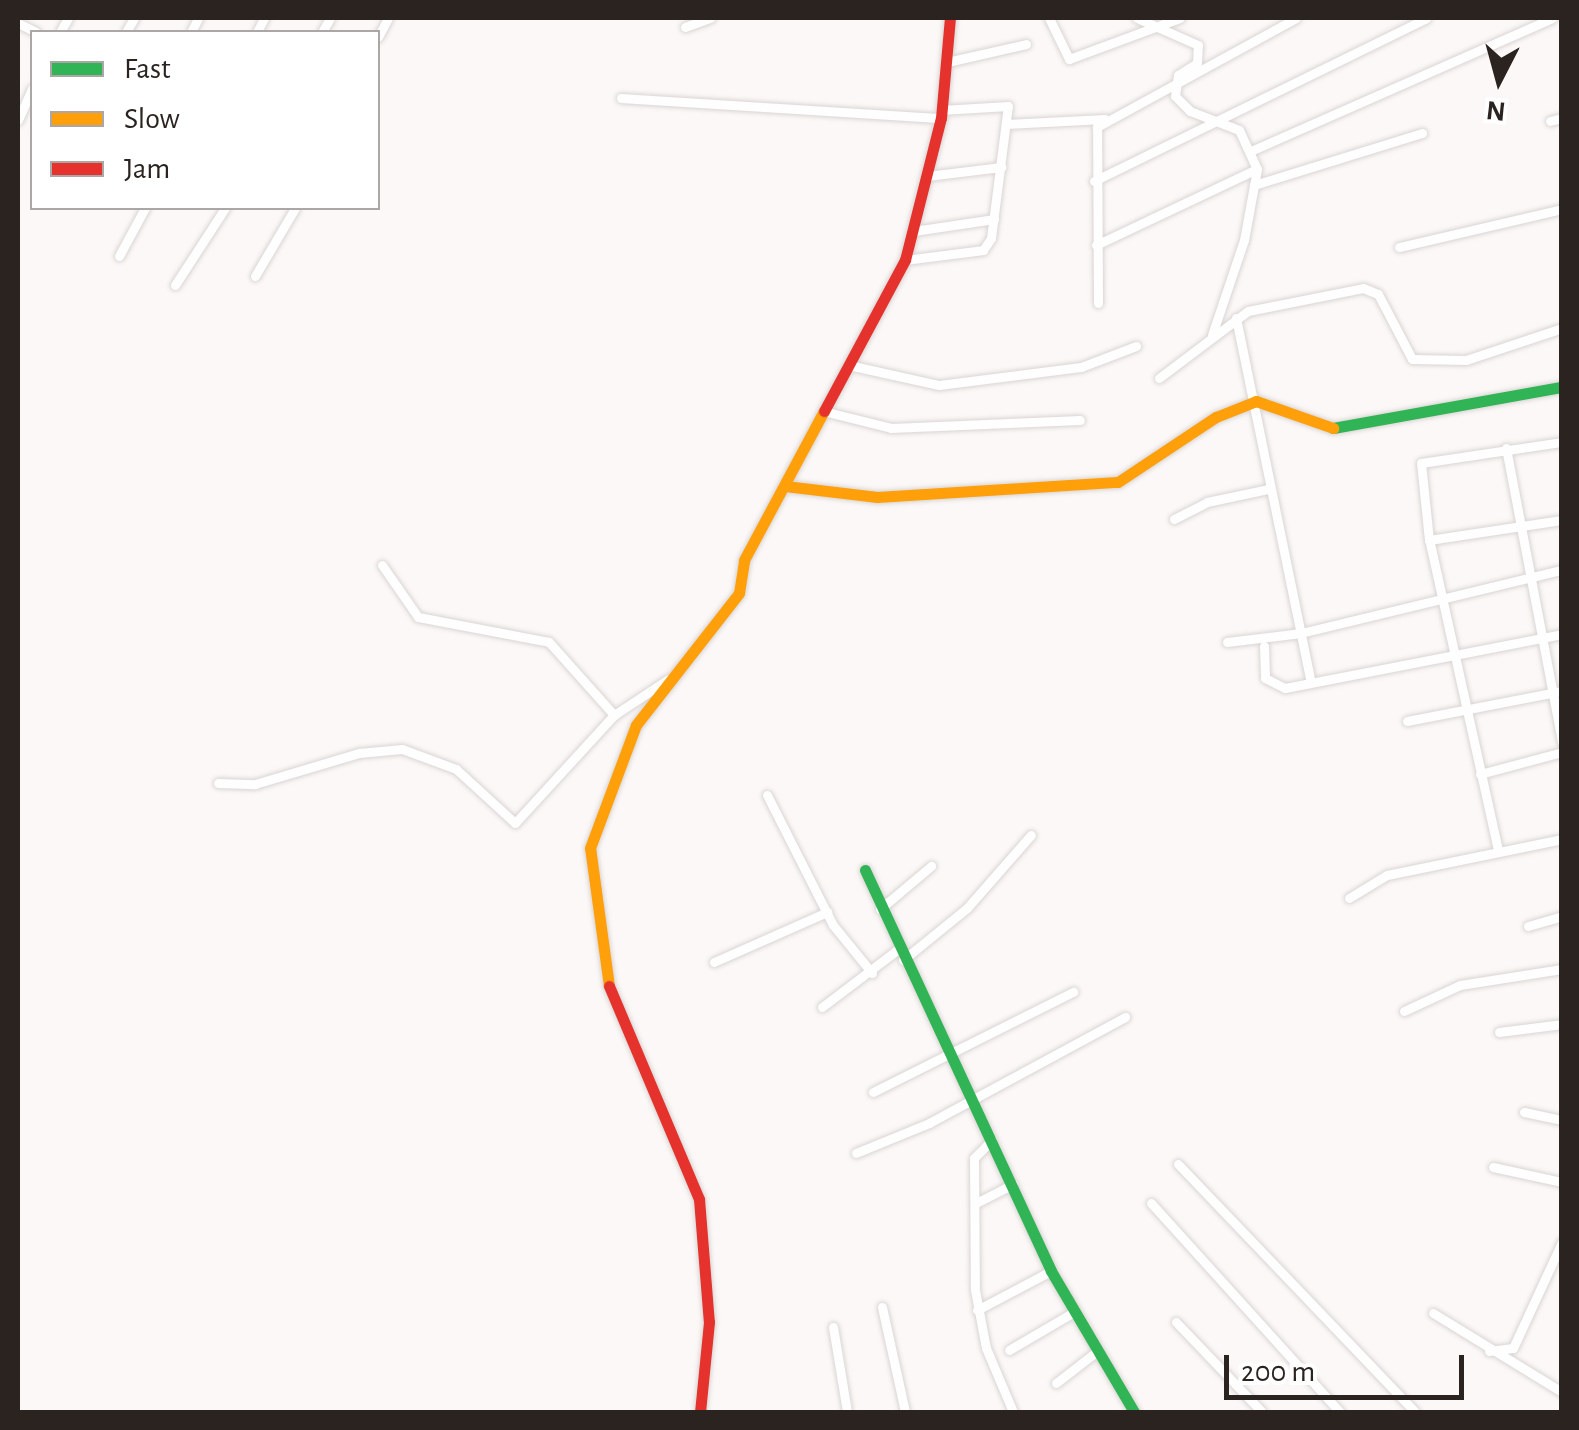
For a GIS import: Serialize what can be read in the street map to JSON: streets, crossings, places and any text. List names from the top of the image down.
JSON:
{
  "legend": ["Fast", "Slow", "Jam"],
  "scale_bar": "200 m",
  "north": "bottom"
}
